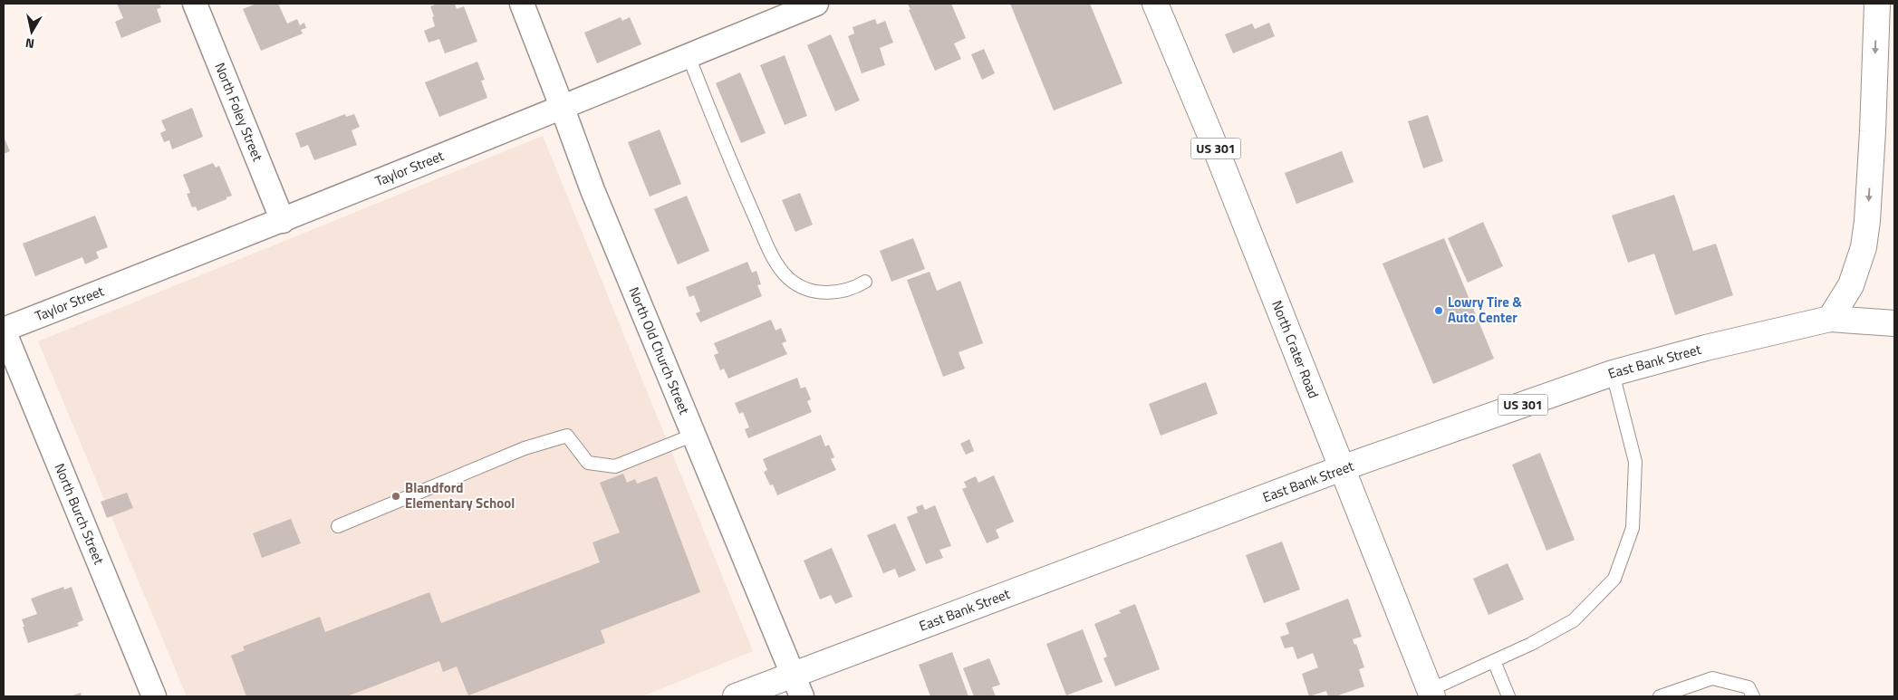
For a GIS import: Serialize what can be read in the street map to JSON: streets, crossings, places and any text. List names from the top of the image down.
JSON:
{
  "streets": {
    "main road": ["US 301", "North Crater Road", "East Bank Street"],
    "street": [
      "North Foley Street",
      "Taylor Street",
      "North Old Church Street",
      "North Burch Street"
    ]
  },
  "crossings": [
    ["North Foley Street", "Taylor Street"],
    ["Taylor Street", "North Old Church Street"],
    ["Taylor Street", "North Burch Street"],
    ["North Crater Road", "East Bank Street"],
    ["North Old Church Street", "East Bank Street"]
  ],
  "places": ["Lowry Tire & Auto Center", "Blandford Elementary School"],
  "north": "bottom"
}
